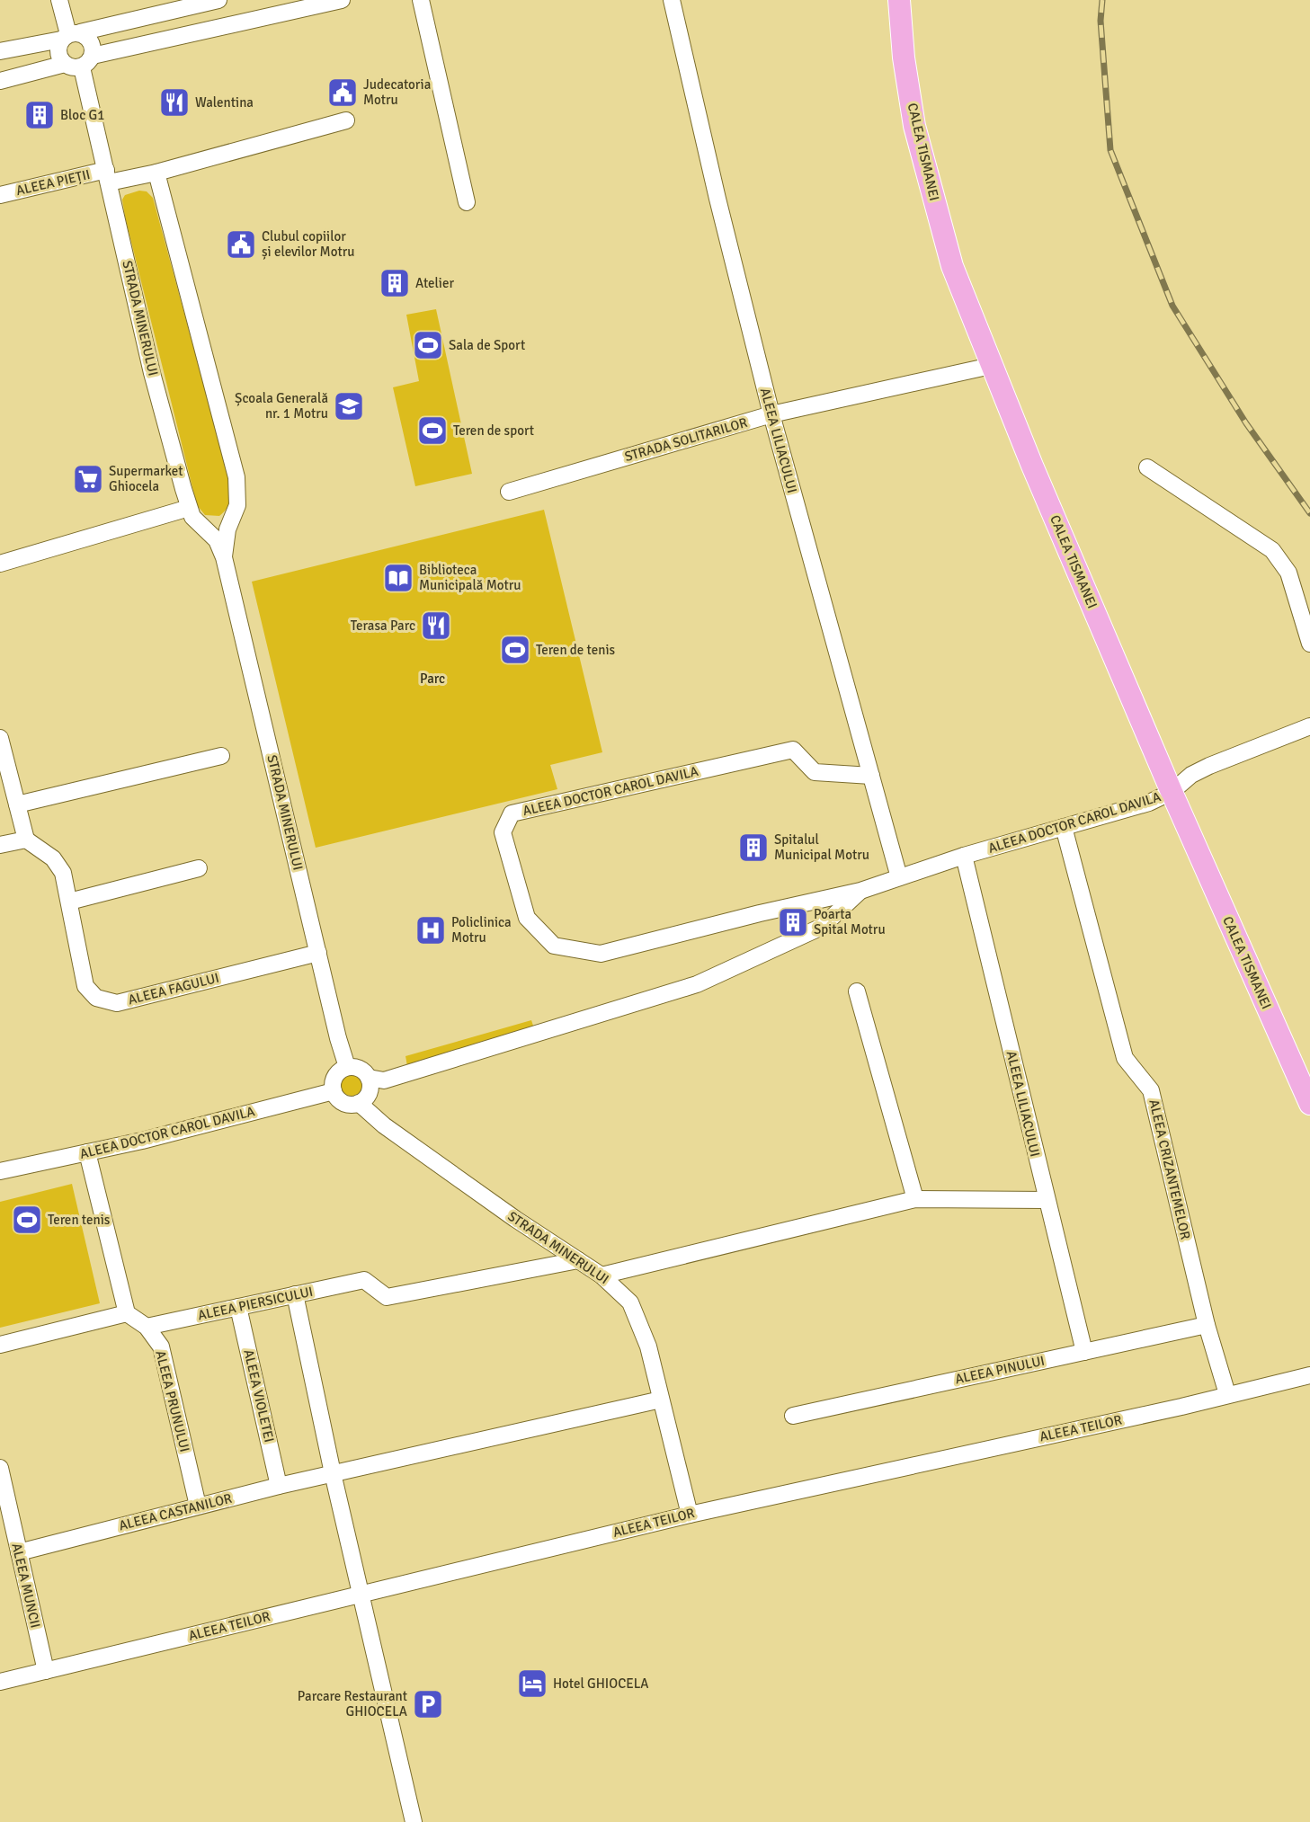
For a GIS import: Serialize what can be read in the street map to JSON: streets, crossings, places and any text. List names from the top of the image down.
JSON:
{
  "streets": {
    "main road": ["CALEA TISMANEI"],
    "street": [
      "ALEEA PIEȚII",
      "STRADA MINERULUI",
      "STRADA SOLITARILOR",
      "ALEEA LILIACULUI",
      "ALEEA DOCTOR CAROL DAVILA",
      "ALEEA FAGULUI",
      "ALEEA CRIZANTEMELOR",
      "ALEEA PIERSICULUI",
      "ALEEA PINULUI",
      "ALEEA VIOLETEI",
      "ALEEA PRUNULUI",
      "ALEEA TEILOR",
      "ALEEA CASTANILOR",
      "ALEEA MUNCII"
    ]
  },
  "crossings": [
    ["CALEA TISMANEI", "STRADA SOLITARILOR"],
    ["CALEA TISMANEI", "ALEEA DOCTOR CAROL DAVILA"],
    ["ALEEA PIEȚII", "STRADA MINERULUI"],
    ["STRADA MINERULUI", "ALEEA DOCTOR CAROL DAVILA"],
    ["STRADA MINERULUI", "ALEEA FAGULUI"],
    ["STRADA MINERULUI", "ALEEA PIERSICULUI"],
    ["STRADA MINERULUI", "ALEEA TEILOR"],
    ["STRADA MINERULUI", "ALEEA CASTANILOR"],
    ["STRADA SOLITARILOR", "ALEEA LILIACULUI"],
    ["ALEEA LILIACULUI", "ALEEA DOCTOR CAROL DAVILA"],
    ["ALEEA LILIACULUI", "ALEEA PINULUI"],
    ["ALEEA DOCTOR CAROL DAVILA", "ALEEA CRIZANTEMELOR"],
    ["ALEEA CRIZANTEMELOR", "ALEEA PINULUI"],
    ["ALEEA CRIZANTEMELOR", "ALEEA TEILOR"],
    ["ALEEA PIERSICULUI", "ALEEA VIOLETEI"],
    ["ALEEA PIERSICULUI", "ALEEA PRUNULUI"],
    ["ALEEA VIOLETEI", "ALEEA CASTANILOR"],
    ["ALEEA PRUNULUI", "ALEEA CASTANILOR"],
    ["ALEEA TEILOR", "ALEEA MUNCII"],
    ["ALEEA CASTANILOR", "ALEEA MUNCII"]
  ],
  "parks": ["Parc"],
  "places": {
    "public building": ["Judecatoria Motru", "Clubul copiilor și elevilor Motru"],
    "restaurant": ["Walentina", "Terasa Parc"],
    "building": [
      "Bloc G1",
      "Atelier",
      "Spitalul Municipal Motru",
      "Poarta Spital Motru"
    ],
    "sports": [
      "Sala de Sport",
      "Teren de sport",
      "Teren de tenis",
      "Teren tenis"
    ],
    "school or university": ["Școala Generală nr. 1 Motru"],
    "supermarket": ["Supermarket Ghiocela"],
    "library": ["Biblioteca Municipală Motru"],
    "hospital": ["Policlinica Motru"],
    "hotel": ["Hotel GHIOCELA"],
    "parking": ["Parcare Restaurant GHIOCELA"]
  }
}
